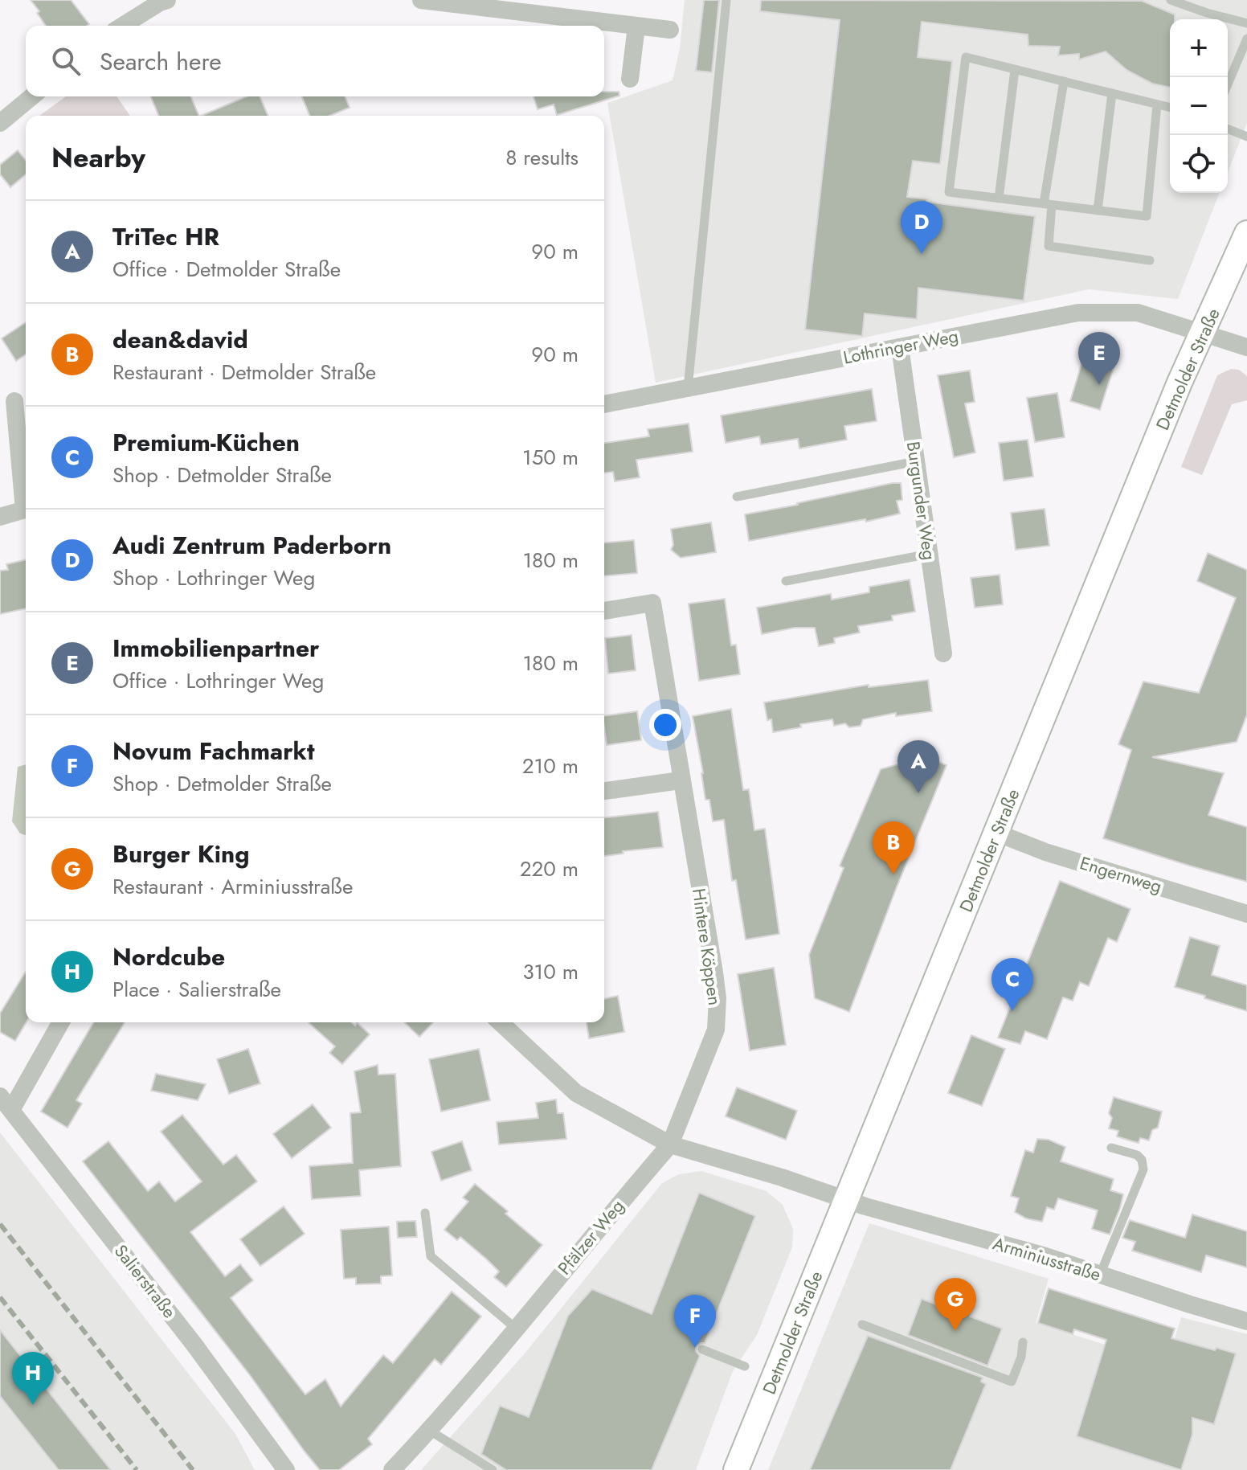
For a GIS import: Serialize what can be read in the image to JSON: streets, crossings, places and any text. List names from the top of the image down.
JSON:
{
  "streets": {
    "main road": ["Detmolder Straße"],
    "street": [
      "Lothringer Weg",
      "Burgunder Weg",
      "Engernweg",
      "Hintere Köppen",
      "Pfälzer Weg",
      "Arminiusstraße",
      "Salierstraße"
    ]
  },
  "crossings": [
    ["Lothringer Weg", "Detmolder Straße"],
    ["Lothringer Weg", "Burgunder Weg"],
    ["Detmolder Straße", "Engernweg"],
    ["Detmolder Straße", "Arminiusstraße"],
    ["Hintere Köppen", "Pfälzer Weg"]
  ],
  "page": {
    "map_buttons": ["+", "−"],
    "search": "Search here",
    "heading": ["Nearby", "8 results"],
    "list": [
      {
        "mark": "A",
        "name": "TriTec HR",
        "note": "Office · Detmolder Straße",
        "value": "90 m"
      },
      {
        "mark": "B",
        "name": "dean&david",
        "note": "Restaurant · Detmolder Straße",
        "value": "90 m"
      },
      {
        "mark": "C",
        "name": "Premium-Küchen",
        "note": "Shop · Detmolder Straße",
        "value": "150 m"
      },
      {
        "mark": "D",
        "name": "Audi Zentrum Paderborn",
        "note": "Shop · Lothringer Weg",
        "value": "180 m"
      },
      {
        "mark": "E",
        "name": "Immobilienpartner",
        "note": "Office · Lothringer Weg",
        "value": "180 m"
      },
      {
        "mark": "F",
        "name": "Novum Fachmarkt",
        "note": "Shop · Detmolder Straße",
        "value": "210 m"
      },
      {
        "mark": "G",
        "name": "Burger King",
        "note": "Restaurant · Arminiusstraße",
        "value": "220 m"
      },
      {
        "mark": "H",
        "name": "Nordcube",
        "note": "Place · Salierstraße",
        "value": "310 m"
      }
    ],
    "pins": [
      "D",
      "E",
      "A",
      "B",
      "C",
      "G",
      "F",
      "H"
    ]
  }
}
